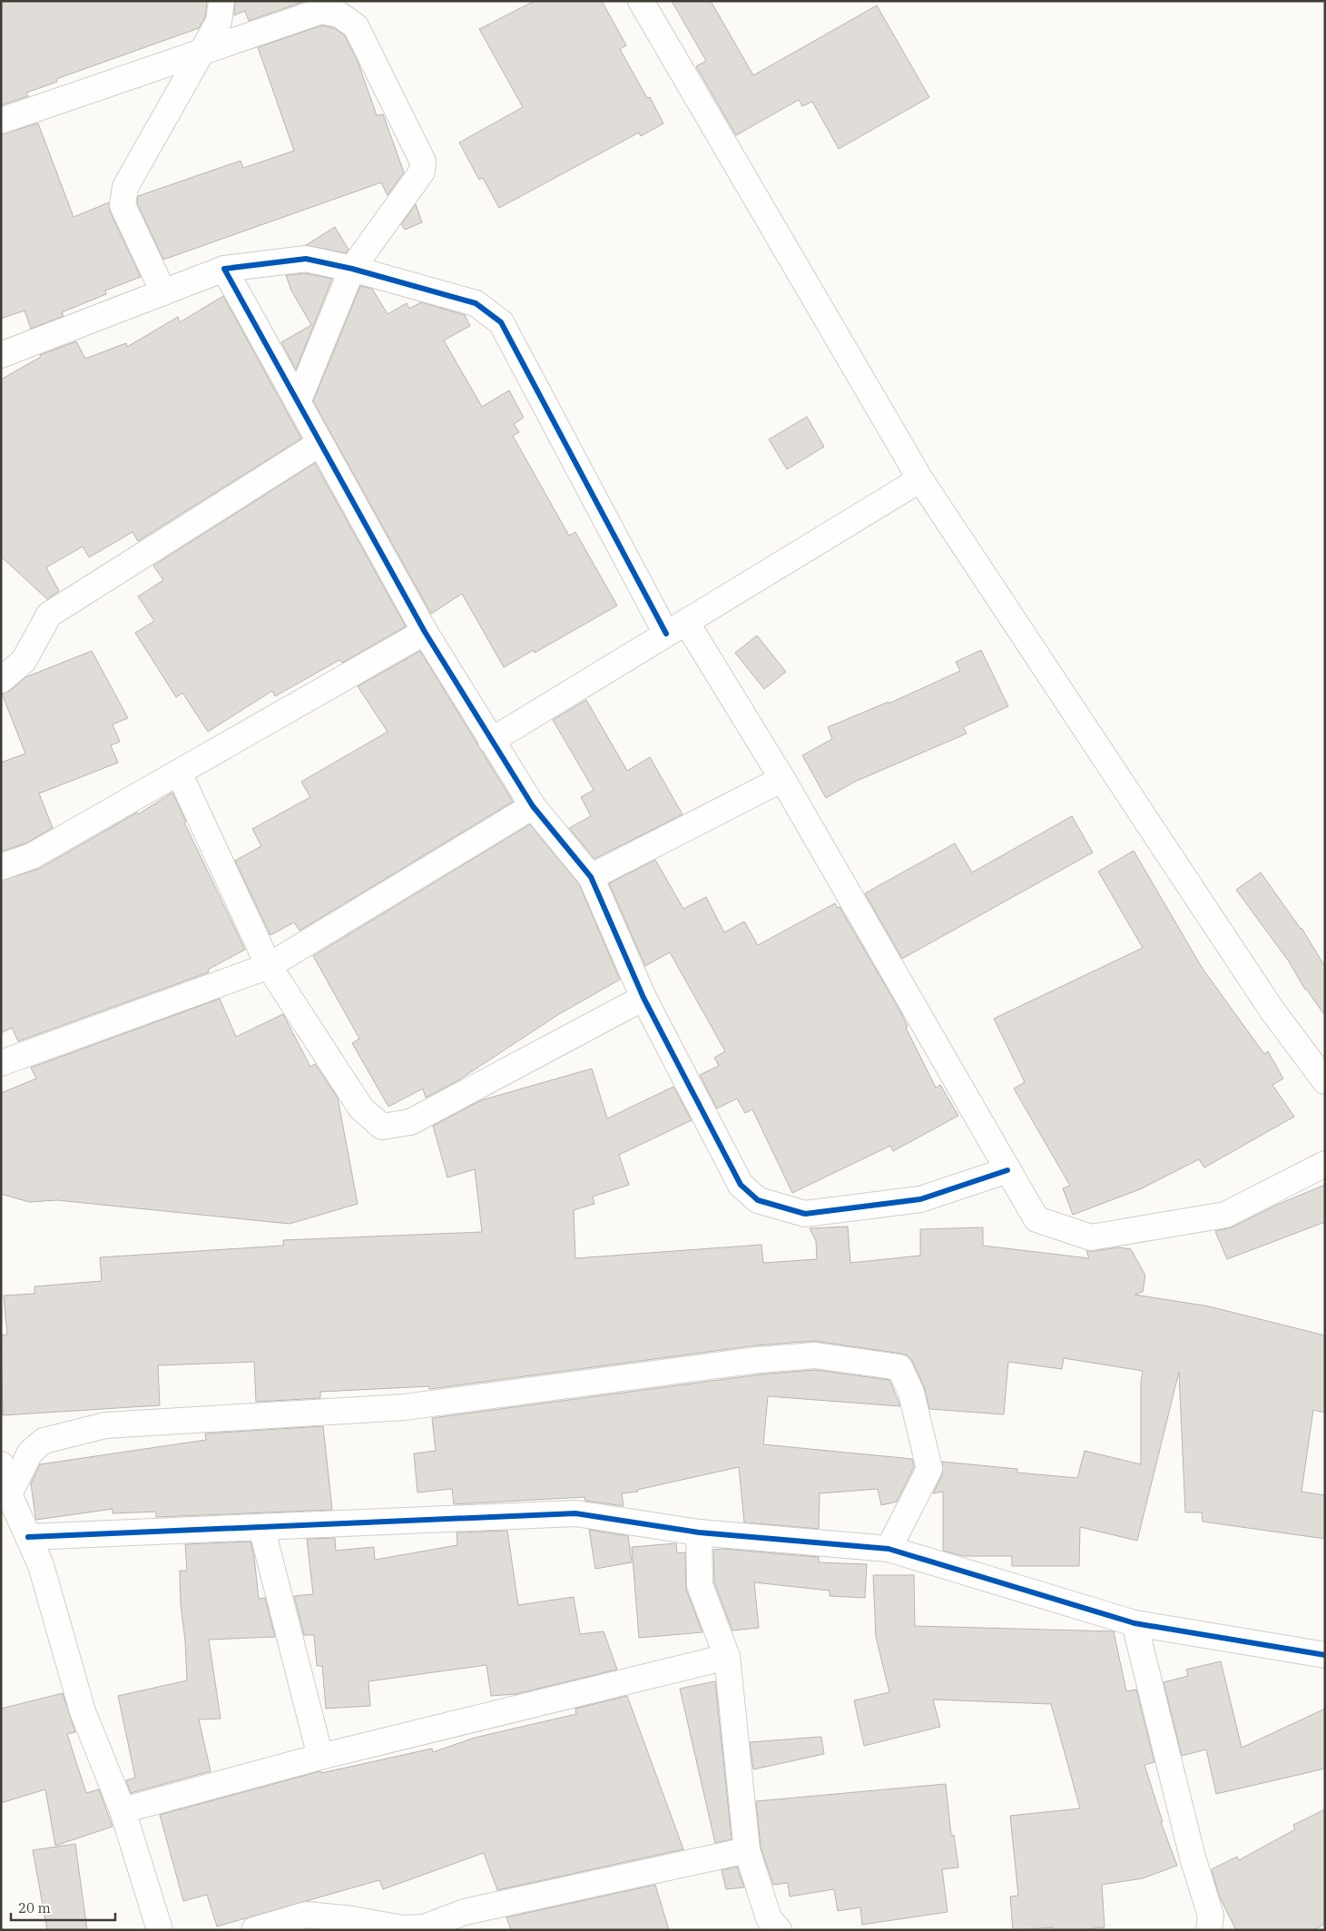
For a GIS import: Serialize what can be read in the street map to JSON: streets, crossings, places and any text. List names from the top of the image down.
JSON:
{
  "scale_bar": "20 m"
}
